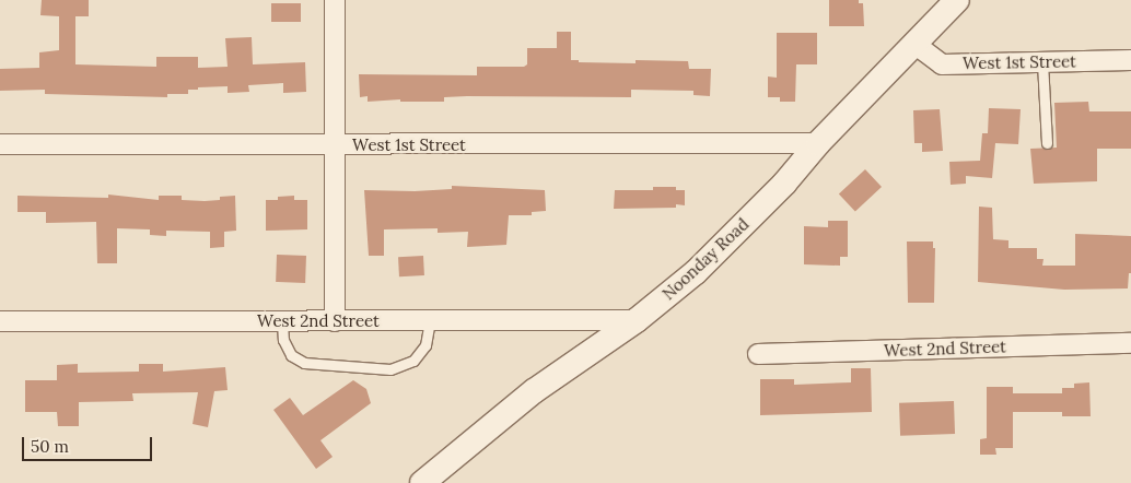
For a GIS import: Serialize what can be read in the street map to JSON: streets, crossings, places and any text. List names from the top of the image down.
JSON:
{
  "streets": {
    "street": ["West 1st Street", "Noonday Road", "West 2nd Street"]
  },
  "crossings": [
    ["West 1st Street", "Noonday Road"],
    ["Noonday Road", "West 2nd Street"]
  ],
  "scale_bar": "50 m"
}
